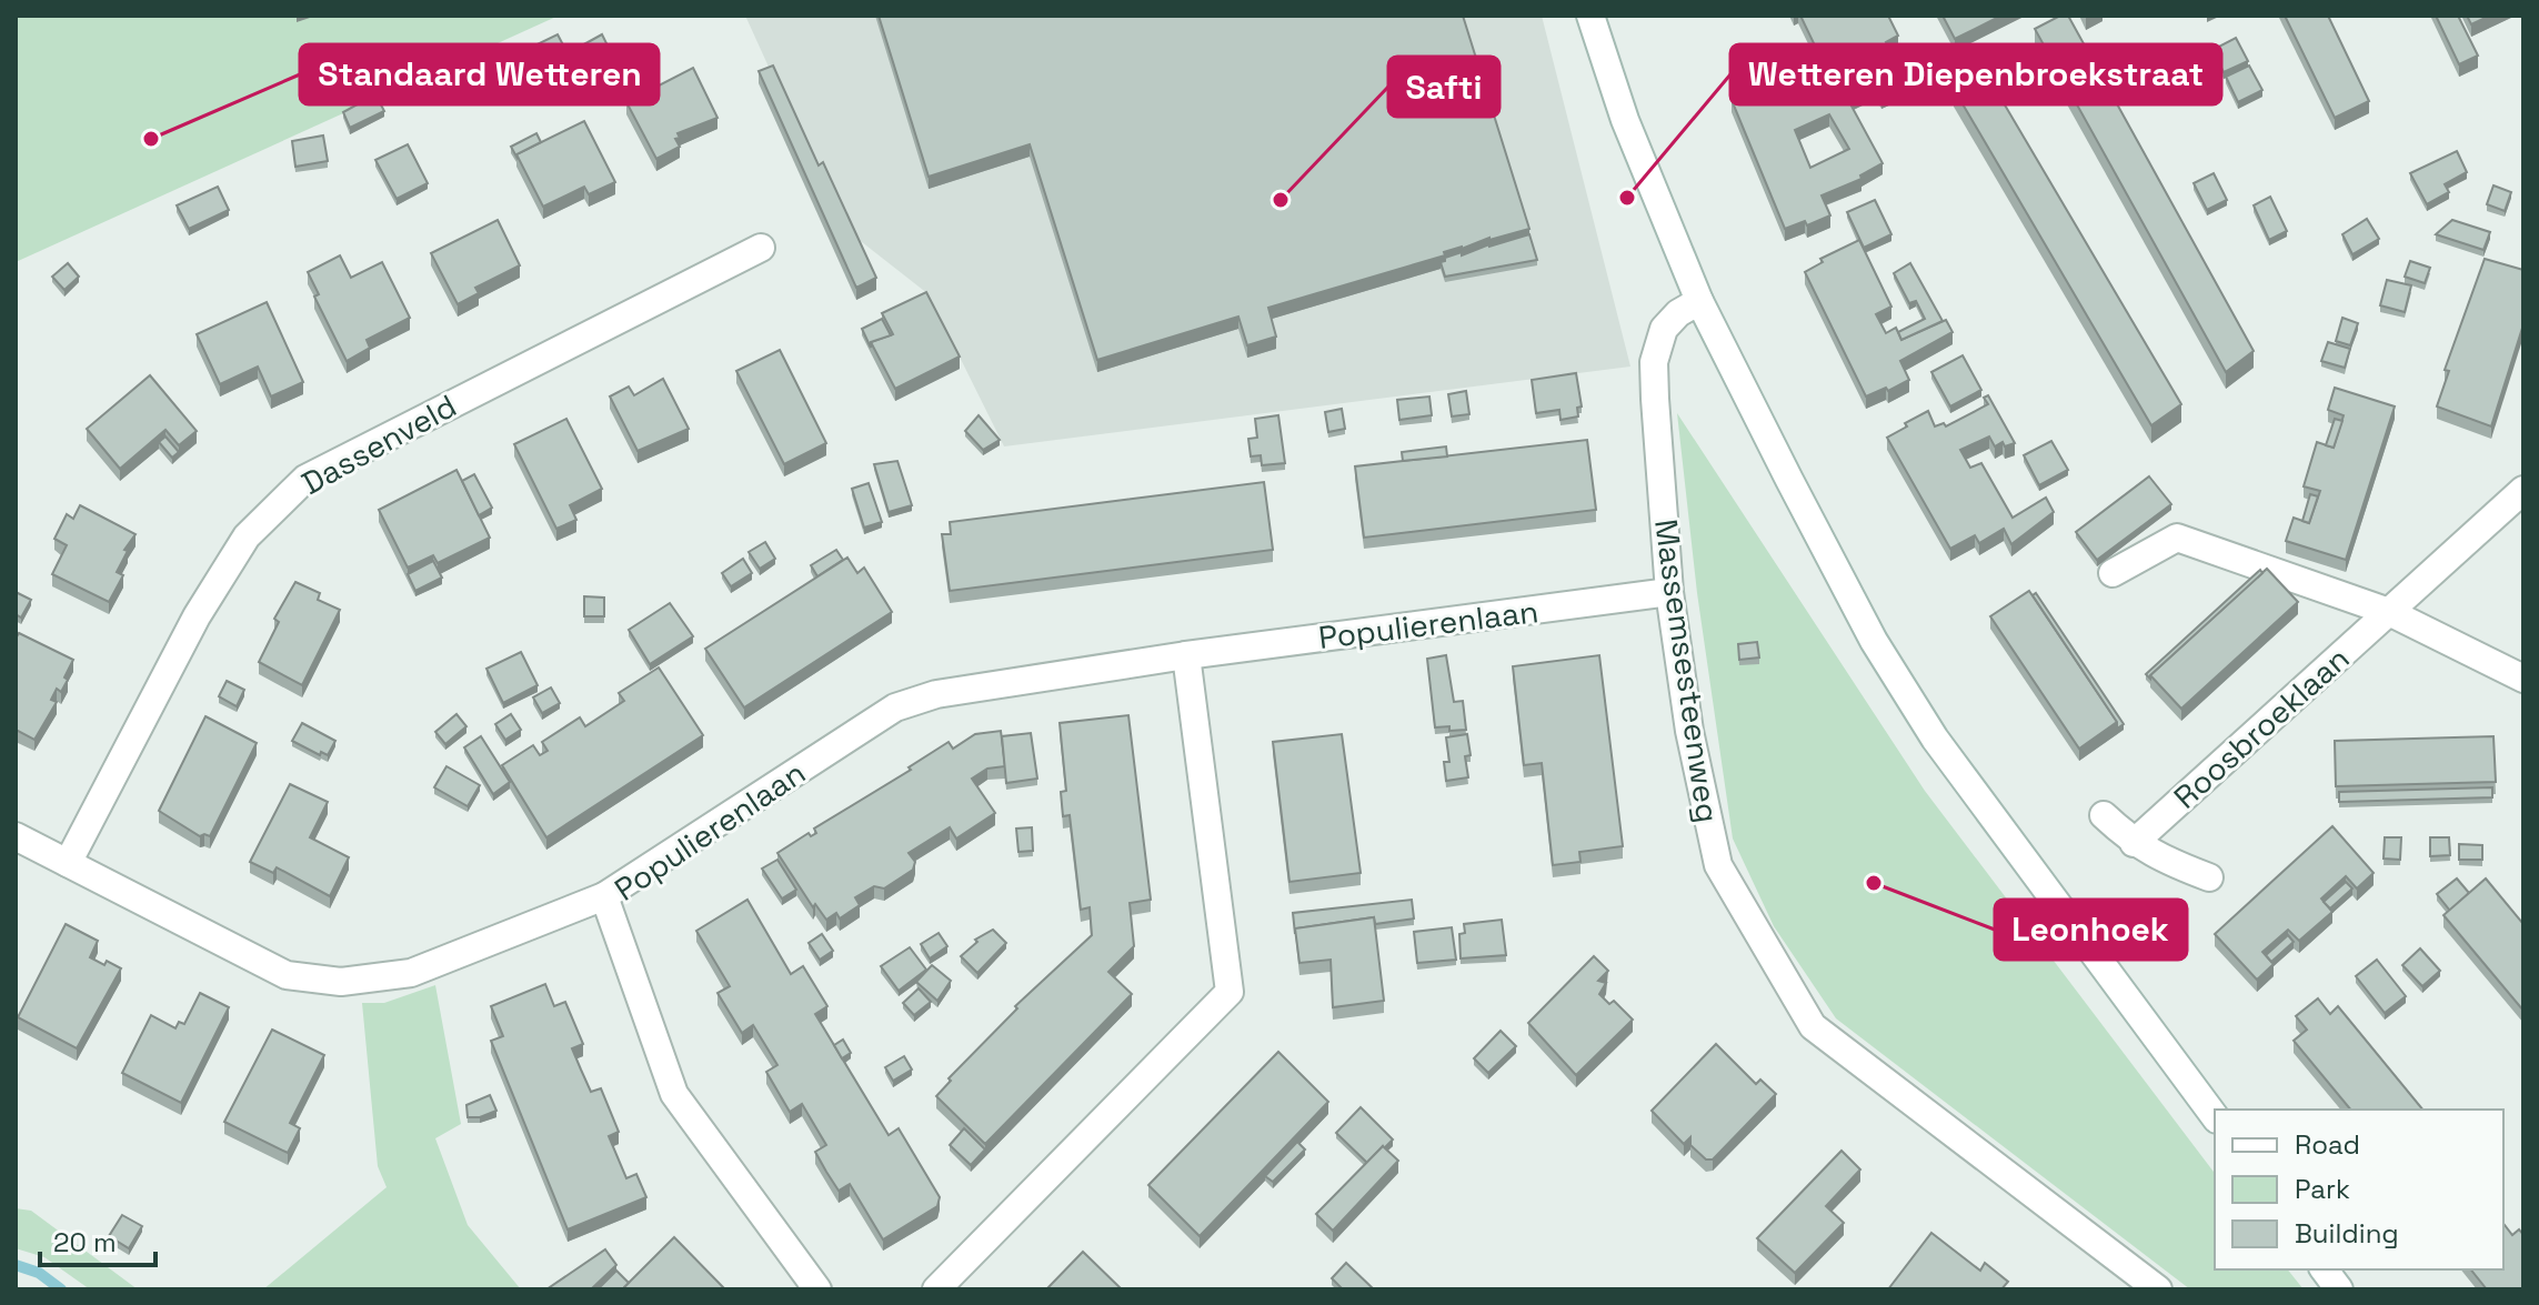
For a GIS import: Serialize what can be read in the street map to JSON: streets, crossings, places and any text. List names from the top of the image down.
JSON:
{
  "streets": {
    "street": [
      "Dassenveld",
      "Populierenlaan",
      "Massemsesteenweg",
      "Roosbroeklaan"
    ]
  },
  "crossings": [
    ["Populierenlaan", "Massemsesteenweg"]
  ],
  "places": [
    "Standaard Wetteren",
    "Wetteren Diepenbroekstraat",
    "Safti",
    "Leonhoek"
  ],
  "legend": ["Road", "Park", "Building"],
  "scale_bar": "20 m"
}
